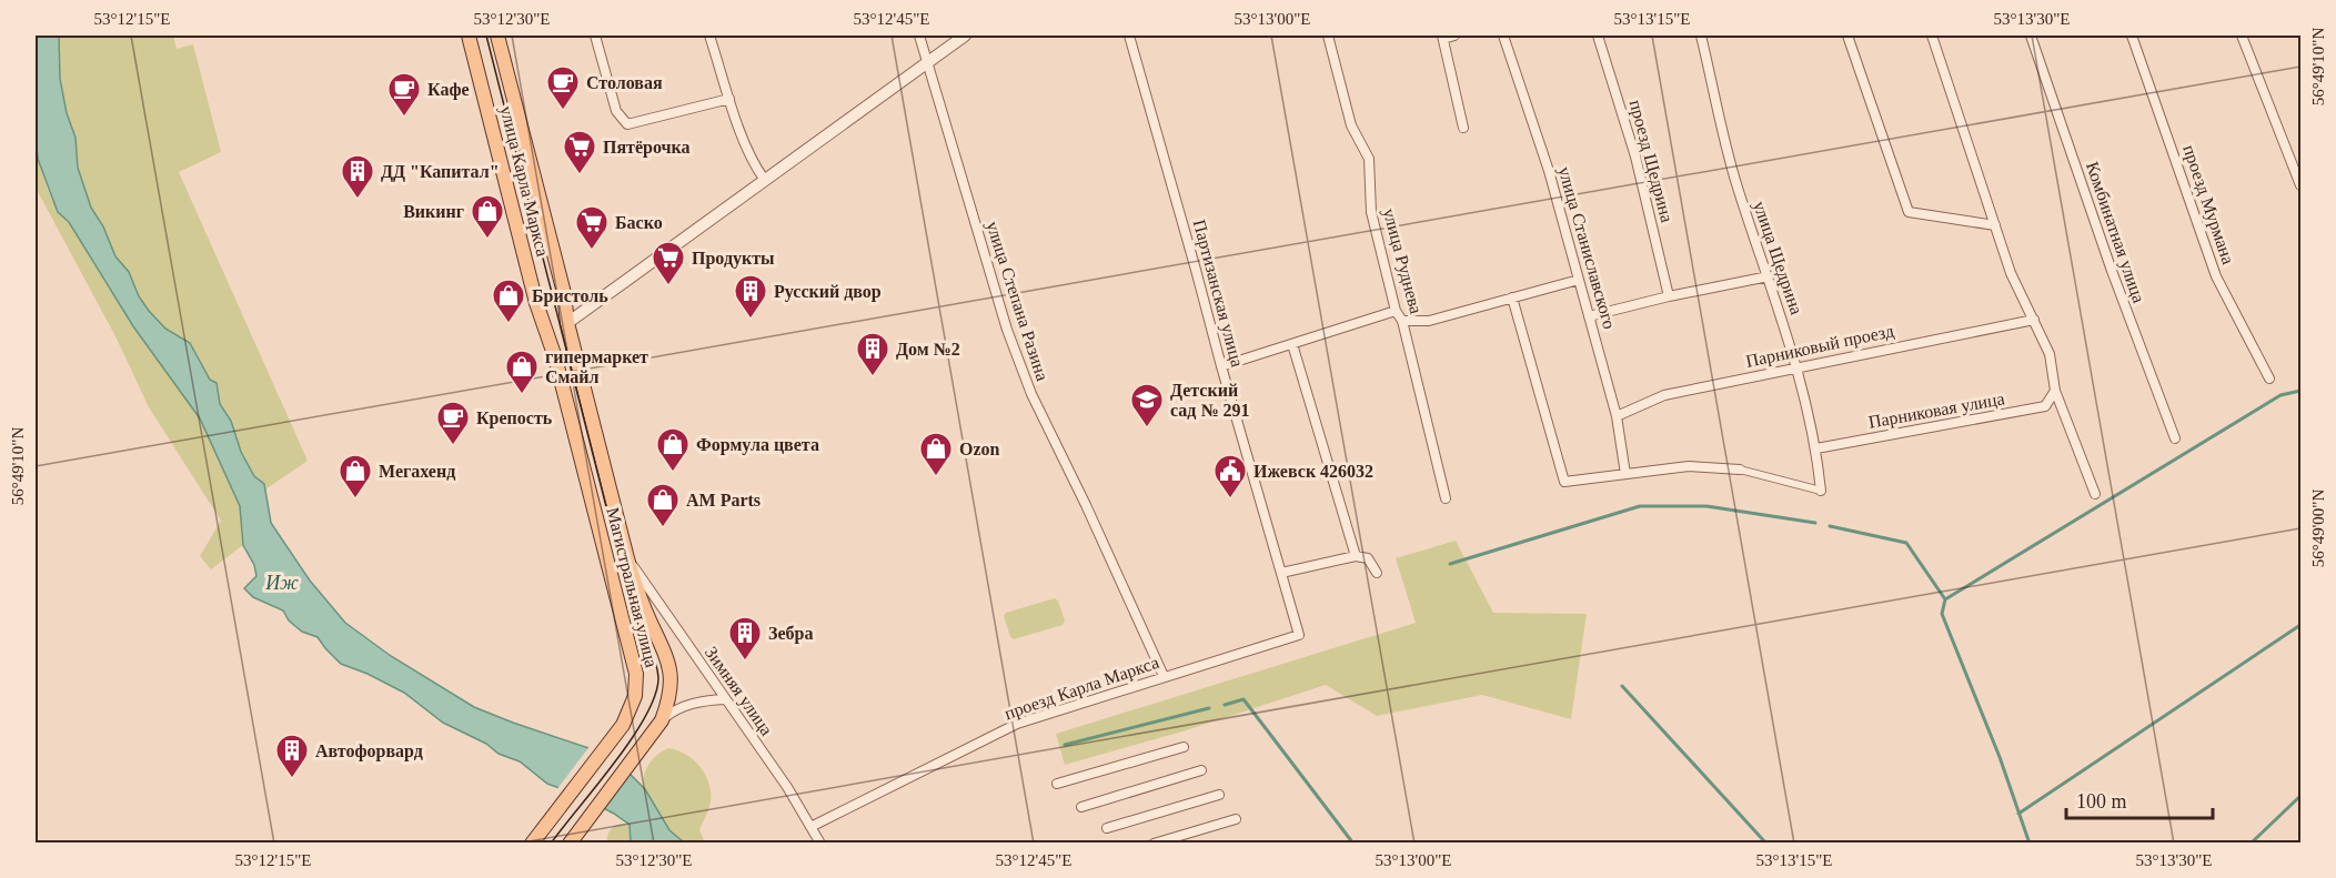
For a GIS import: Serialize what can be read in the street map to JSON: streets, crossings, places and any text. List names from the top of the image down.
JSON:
{
  "streets": {
    "main road": ["улица Карла Маркса", "Магистральная улица"],
    "street": [
      "проезд Щедрина",
      "проезд Мурмана",
      "Комбинатная улица",
      "улица Станиславского",
      "улица Щедрина",
      "улица Руднева",
      "Партизанская улица",
      "улица Степана Разина",
      "Парниковый проезд",
      "Парниковая улица",
      "проезд Карла Маркса",
      "Зимняя улица"
    ]
  },
  "crossings": [
    ["улица Карла Маркса", "Магистральная улица"],
    ["улица Станиславского", "Парниковый проезд"],
    ["улица Щедрина", "Парниковый проезд"],
    ["улица Щедрина", "Парниковая улица"],
    ["Партизанская улица", "проезд Карла Маркса"],
    ["улица Степана Разина", "проезд Карла Маркса"],
    ["Магистральная улица", "Зимняя улица"],
    ["проезд Карла Маркса", "Зимняя улица"]
  ],
  "water": ["Иж"],
  "places": {
    "cafe": ["Столовая", "Кафе", "Крепость"],
    "supermarket": ["Пятёрочка", "Баско", "Продукты"],
    "building": [
      "ДД \"Капитал\"",
      "Русский двор",
      "Дом №2",
      "Зебра",
      "Автофорвард"
    ],
    "shop": [
      "Викинг",
      "Бристоль",
      "гипермаркет Смайл",
      "Формула цвета",
      "Ozon",
      "Мегахенд",
      "AM Parts"
    ],
    "school or university": ["Детский сад № 291"],
    "public building": ["Ижевск 426032"]
  },
  "scale_bar": "100 m",
  "coordinates": [
    "53°12'15\"E",
    "53°12'30\"E",
    "53°12'45\"E",
    "53°13'00\"E",
    "53°13'15\"E",
    "53°13'30\"E",
    "56°49'10\"N",
    "56°49'00\"N"
  ]
}
